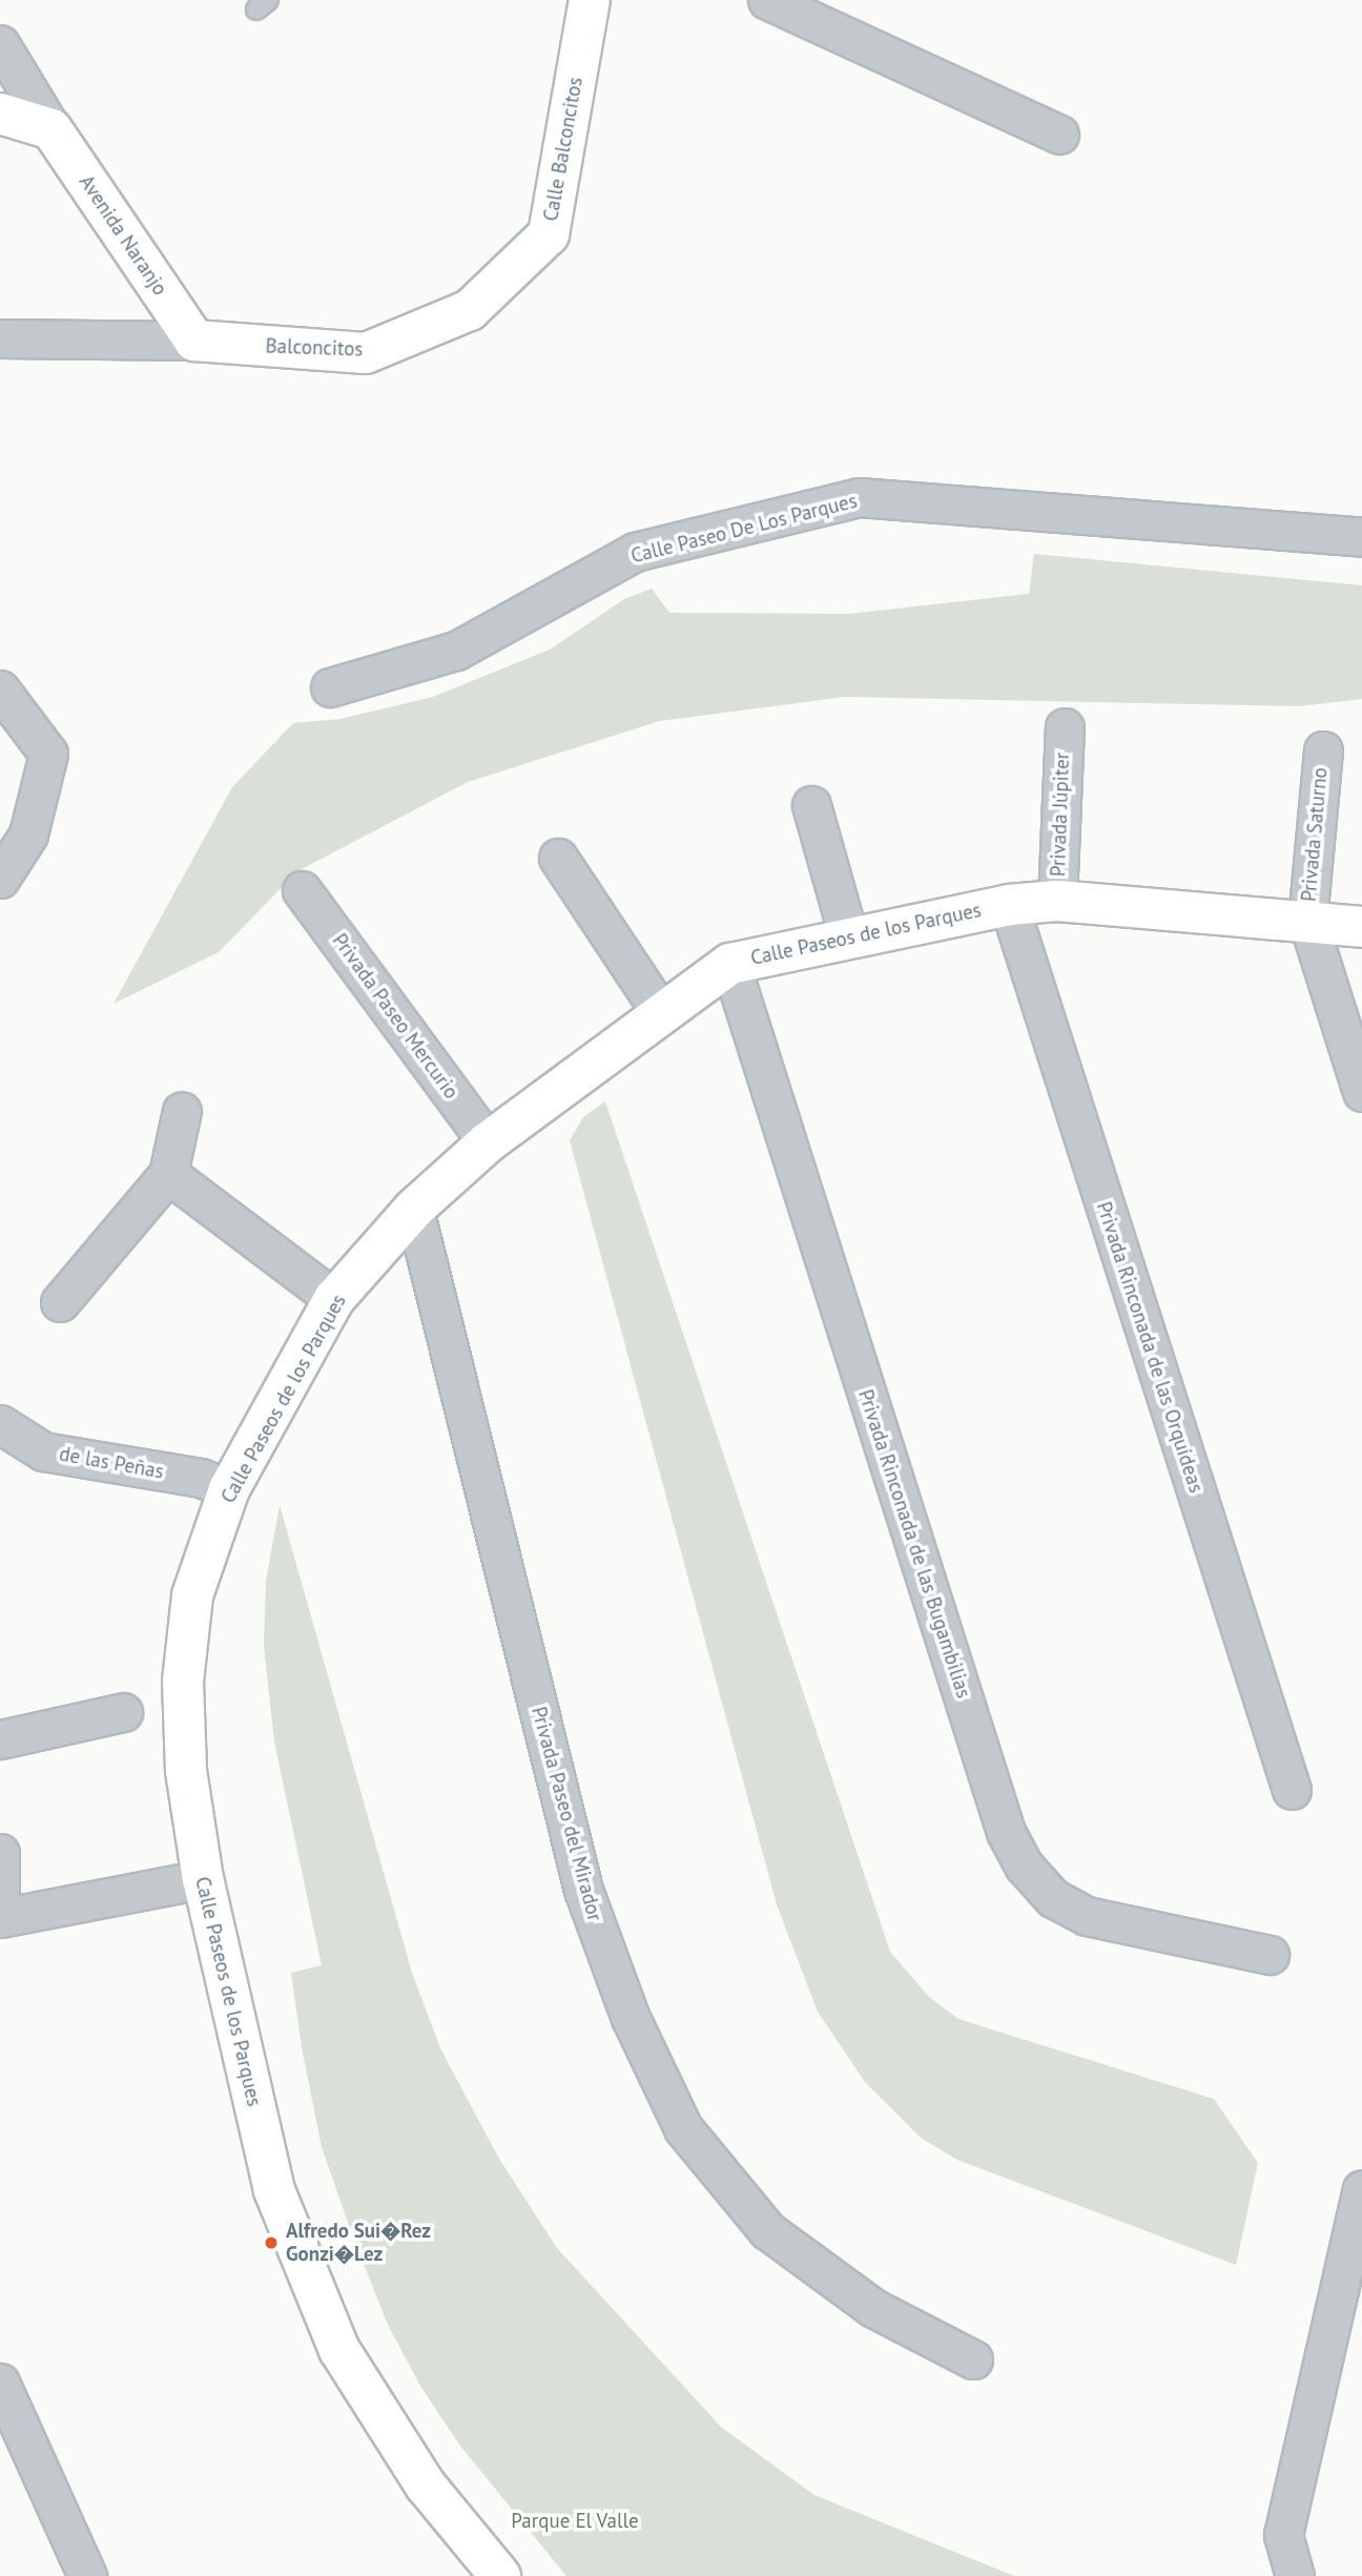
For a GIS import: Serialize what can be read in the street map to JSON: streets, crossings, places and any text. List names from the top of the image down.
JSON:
{
  "streets": {
    "street": [
      "Calle Balconcitos",
      "Avenida Naranjo",
      "Balconcitos",
      "Calle Paseo De Los Parques",
      "Privada Júpiter",
      "Privada Saturno",
      "Calle Paseos de los Parques",
      "Privada Paseo Mercurio",
      "Privada Rinconada de las Orquídeas",
      "de las Peñas",
      "Privada Rinconada de las Bugambilias",
      "Privada Paseo del Mirador"
    ]
  },
  "crossings": [
    ["Calle Balconcitos", "Balconcitos"],
    ["Avenida Naranjo", "Balconcitos"],
    ["Privada Júpiter", "Calle Paseos de los Parques"],
    ["Privada Saturno", "Calle Paseos de los Parques"],
    ["Calle Paseos de los Parques", "Privada Paseo Mercurio"],
    ["Calle Paseos de los Parques", "Privada Rinconada de las Orquídeas"],
    ["Calle Paseos de los Parques", "de las Peñas"],
    ["Calle Paseos de los Parques", "Privada Rinconada de las Bugambilias"],
    ["Calle Paseos de los Parques", "Privada Paseo del Mirador"]
  ],
  "parks": ["Parque El Valle"],
  "places": ["Alfredo Sui�Rez Gonzi�Lez"]
}
